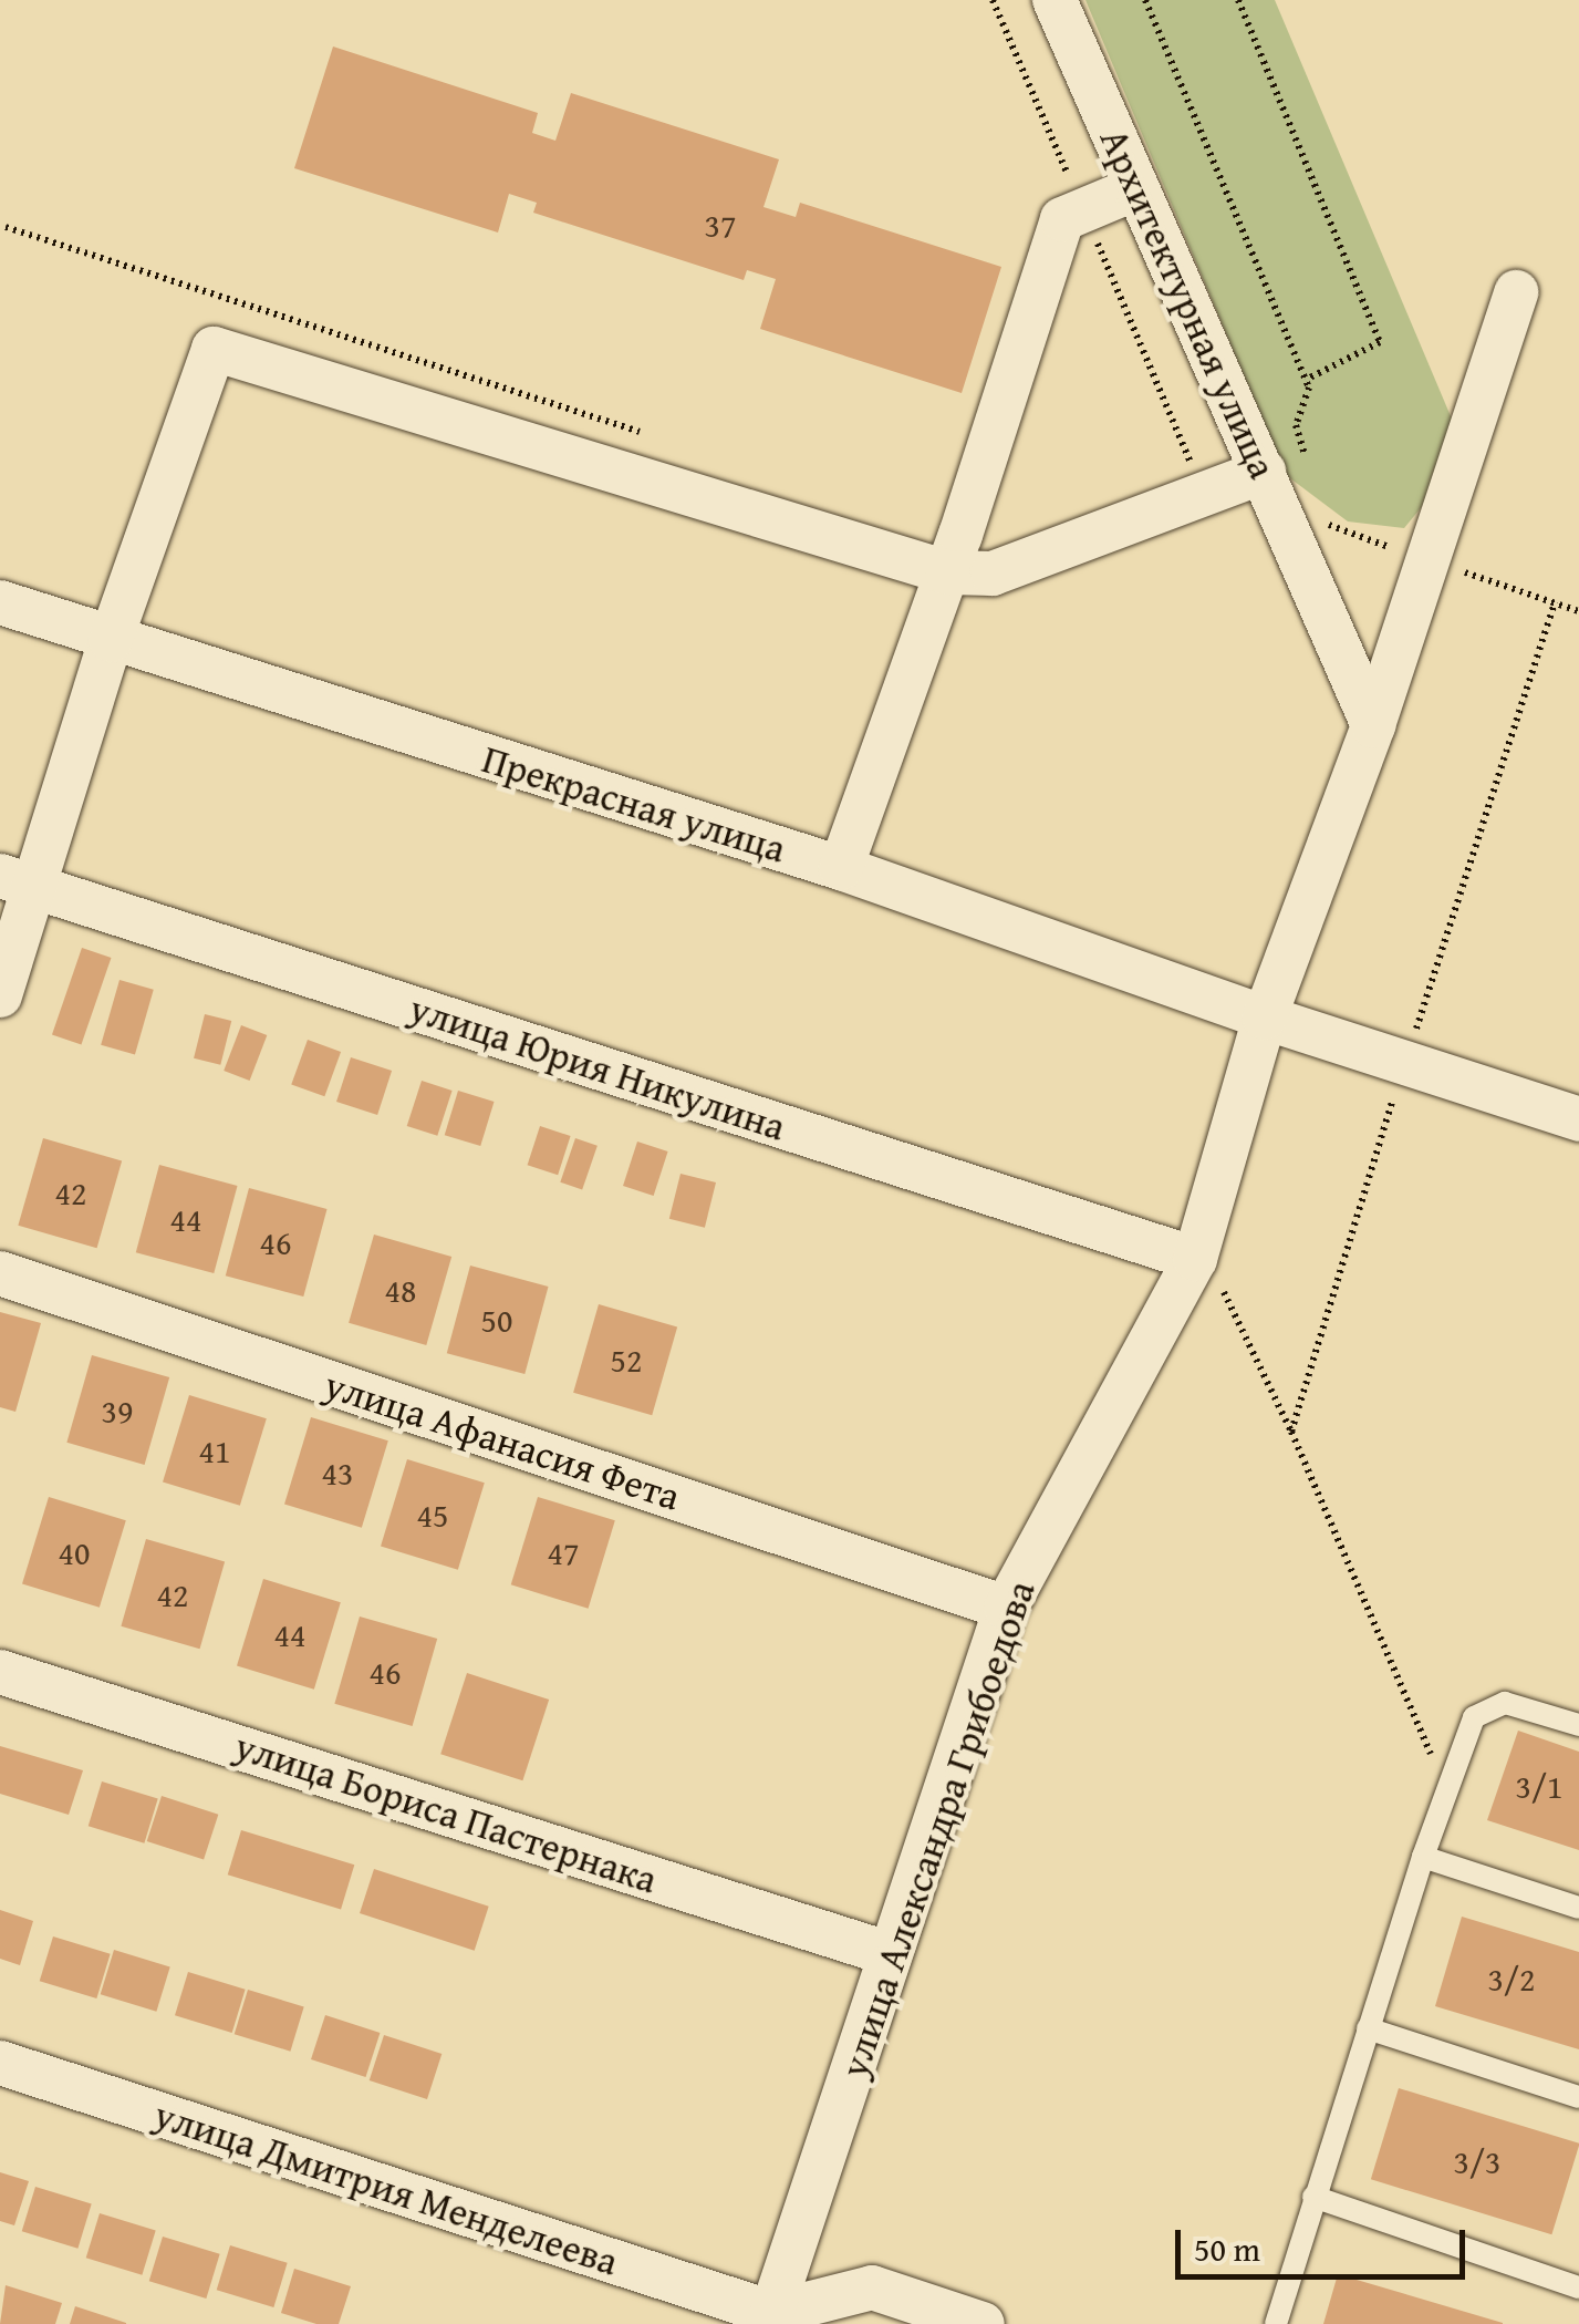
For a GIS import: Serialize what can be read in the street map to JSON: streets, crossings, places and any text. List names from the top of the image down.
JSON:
{
  "streets": {
    "street": [
      "Архитектурная улица",
      "Прекрасная улица",
      "улица Юрия Никулина",
      "улица Афанасия Фета",
      "улица Бориса Пастернака",
      "улица Александра Грибоедова",
      "улица Дмитрия Менделеева"
    ]
  },
  "crossings": [
    ["Архитектурная улица", "улица Александра Грибоедова"],
    ["Прекрасная улица", "улица Александра Грибоедова"],
    ["улица Юрия Никулина", "улица Александра Грибоедова"],
    ["улица Афанасия Фета", "улица Александра Грибоедова"],
    ["улица Бориса Пастернака", "улица Александра Грибоедова"],
    ["улица Александра Грибоедова", "улица Дмитрия Менделеева"]
  ],
  "house_numbers": [
    "37",
    "42",
    "44",
    "46",
    "48",
    "50",
    "52",
    "39",
    "41",
    "43",
    "45",
    "40",
    "47",
    "42",
    "44",
    "46",
    "3/1",
    "3/2",
    "3/3"
  ],
  "scale_bar": "50 m"
}
